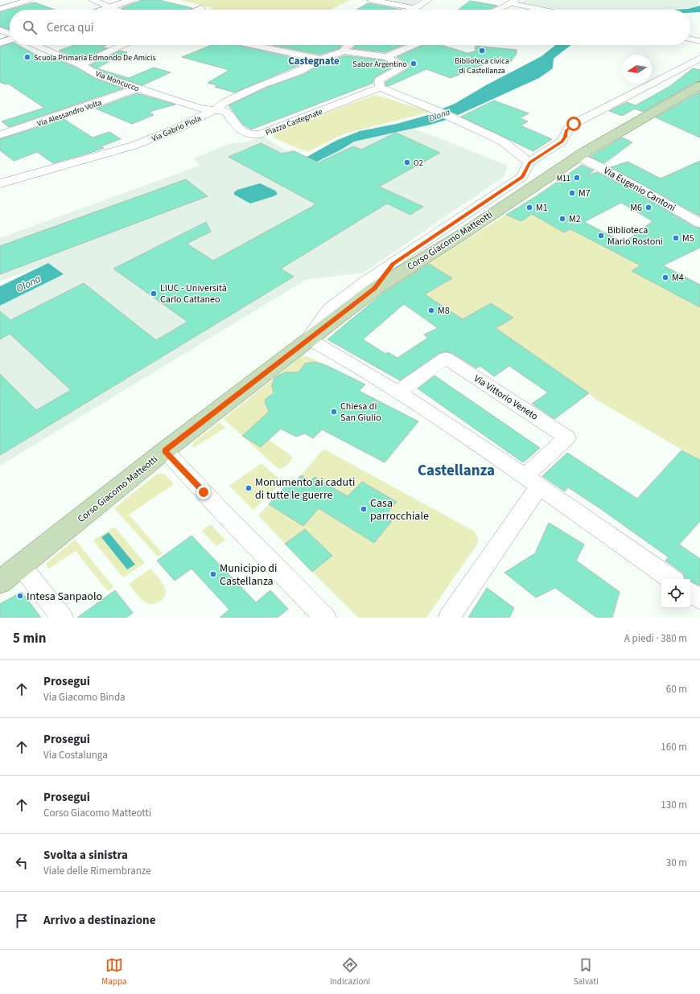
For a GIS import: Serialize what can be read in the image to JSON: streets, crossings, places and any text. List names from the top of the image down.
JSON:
{
  "streets": {
    "main road": ["Corso Giacomo Matteotti"],
    "street": [
      "Via Moncucco",
      "Via Alessandro Volta",
      "Piazza Castegnate",
      "Via Gabrio Piola",
      "Via Eugenio Cantoni",
      "Via Vittorio Veneto"
    ]
  },
  "crossings": [
    ["Via Moncucco", "Via Alessandro Volta"],
    ["Via Moncucco", "Piazza Castegnate"],
    ["Via Moncucco", "Via Gabrio Piola"],
    ["Piazza Castegnate", "Via Gabrio Piola"],
    ["Via Eugenio Cantoni", "Corso Giacomo Matteotti"]
  ],
  "districts": ["Castegnate", "Castellanza"],
  "water": ["Olona"],
  "places": [
    "Biblioteca civica di Castellanza",
    "Scuola Primaria Edmondo De Amicis",
    "Sabor Argentino",
    "O2",
    "M11",
    "M7",
    "M1",
    "M6",
    "M2",
    "Biblioteca Mario Rostoni",
    "M5",
    "M4",
    "LIUC - Università Carlo Cattaneo",
    "M8",
    "Chiesa di San Giulio",
    "Monumento ai caduti di tutte le guerre",
    "Casa parrocchiale",
    "Municipio di Castellanza",
    "Intesa Sanpaolo"
  ],
  "north": "left",
  "page": {
    "search": "Cerca qui",
    "heading": ["5 min", "A piedi · 380 m"],
    "list": [
      ["Prosegui", "Via Giacomo Binda", "60 m"],
      ["Prosegui", "Via Costalunga", "160 m"],
      ["Prosegui", "Corso Giacomo Matteotti", "130 m"],
      ["Svolta a sinistra", "Viale delle Rimembranze", "30 m"],
      "Arrivo a destinazione"
    ],
    "nav": ["Mappa", "Indicazioni", "Salvati"]
  }
}
